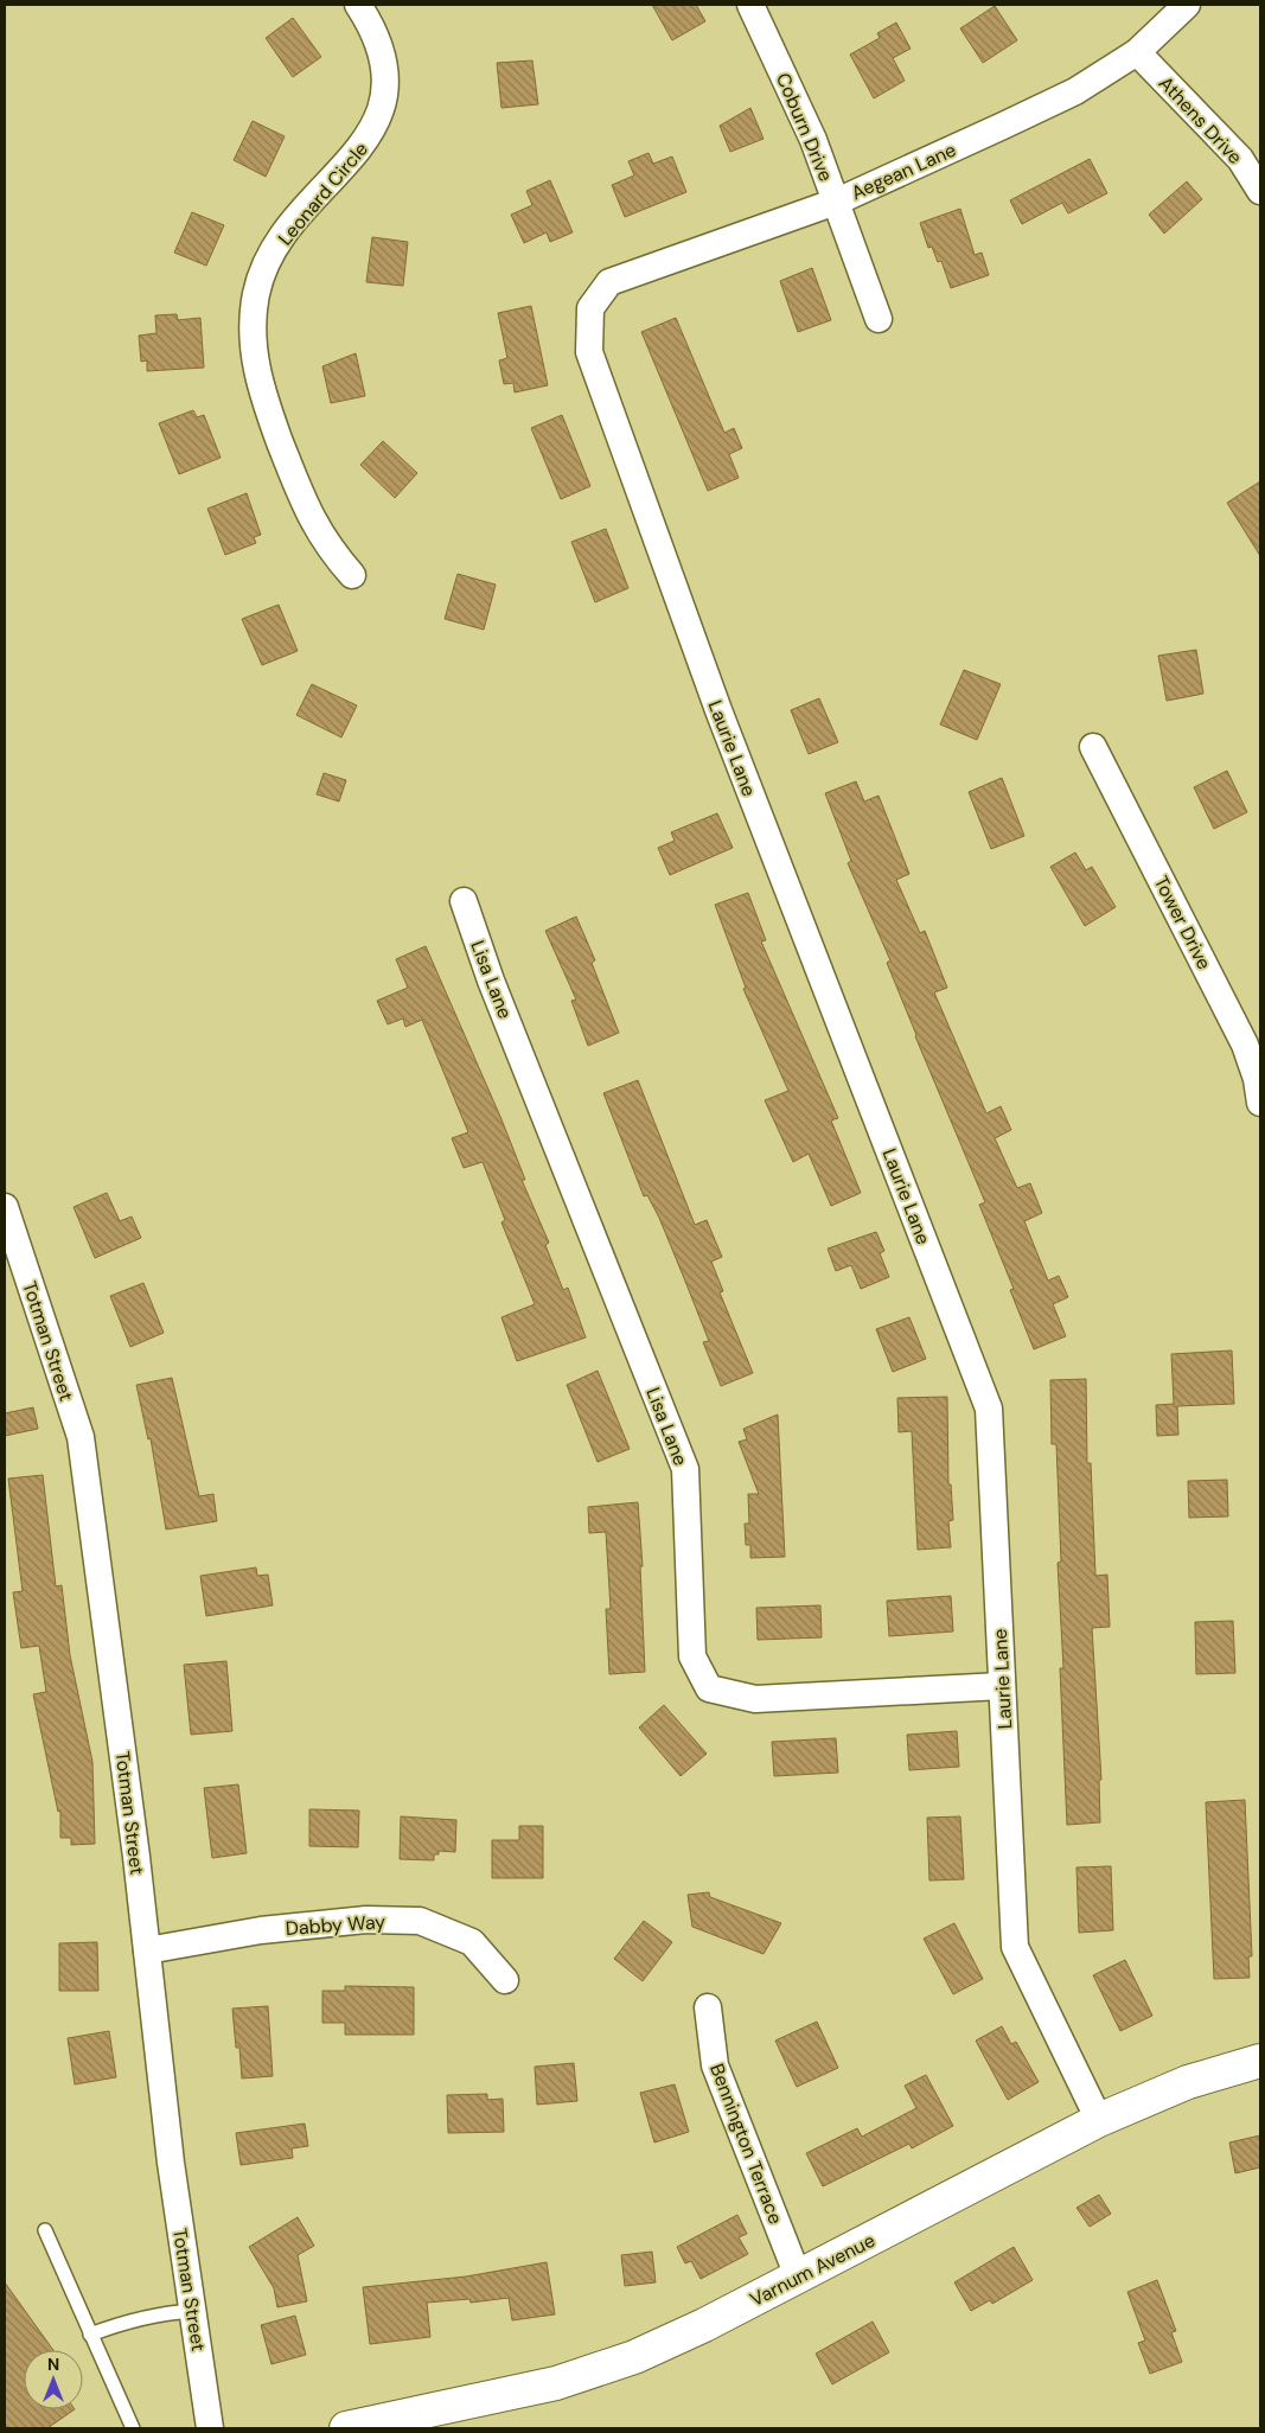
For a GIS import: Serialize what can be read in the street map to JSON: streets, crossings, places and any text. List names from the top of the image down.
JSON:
{
  "streets": {
    "main road": ["Varnum Avenue"],
    "street": [
      "Athens Drive",
      "Coburn Drive",
      "Aegean Lane",
      "Leonard Circle",
      "Laurie Lane",
      "Tower Drive",
      "Lisa Lane",
      "Totman Street",
      "Dabby Way",
      "Bennington Terrace"
    ]
  },
  "crossings": [
    ["Athens Drive", "Aegean Lane"],
    ["Coburn Drive", "Aegean Lane"],
    ["Aegean Lane", "Laurie Lane"],
    ["Laurie Lane", "Lisa Lane"],
    ["Laurie Lane", "Varnum Avenue"],
    ["Totman Street", "Dabby Way"],
    ["Bennington Terrace", "Varnum Avenue"]
  ],
  "north": "top"
}
